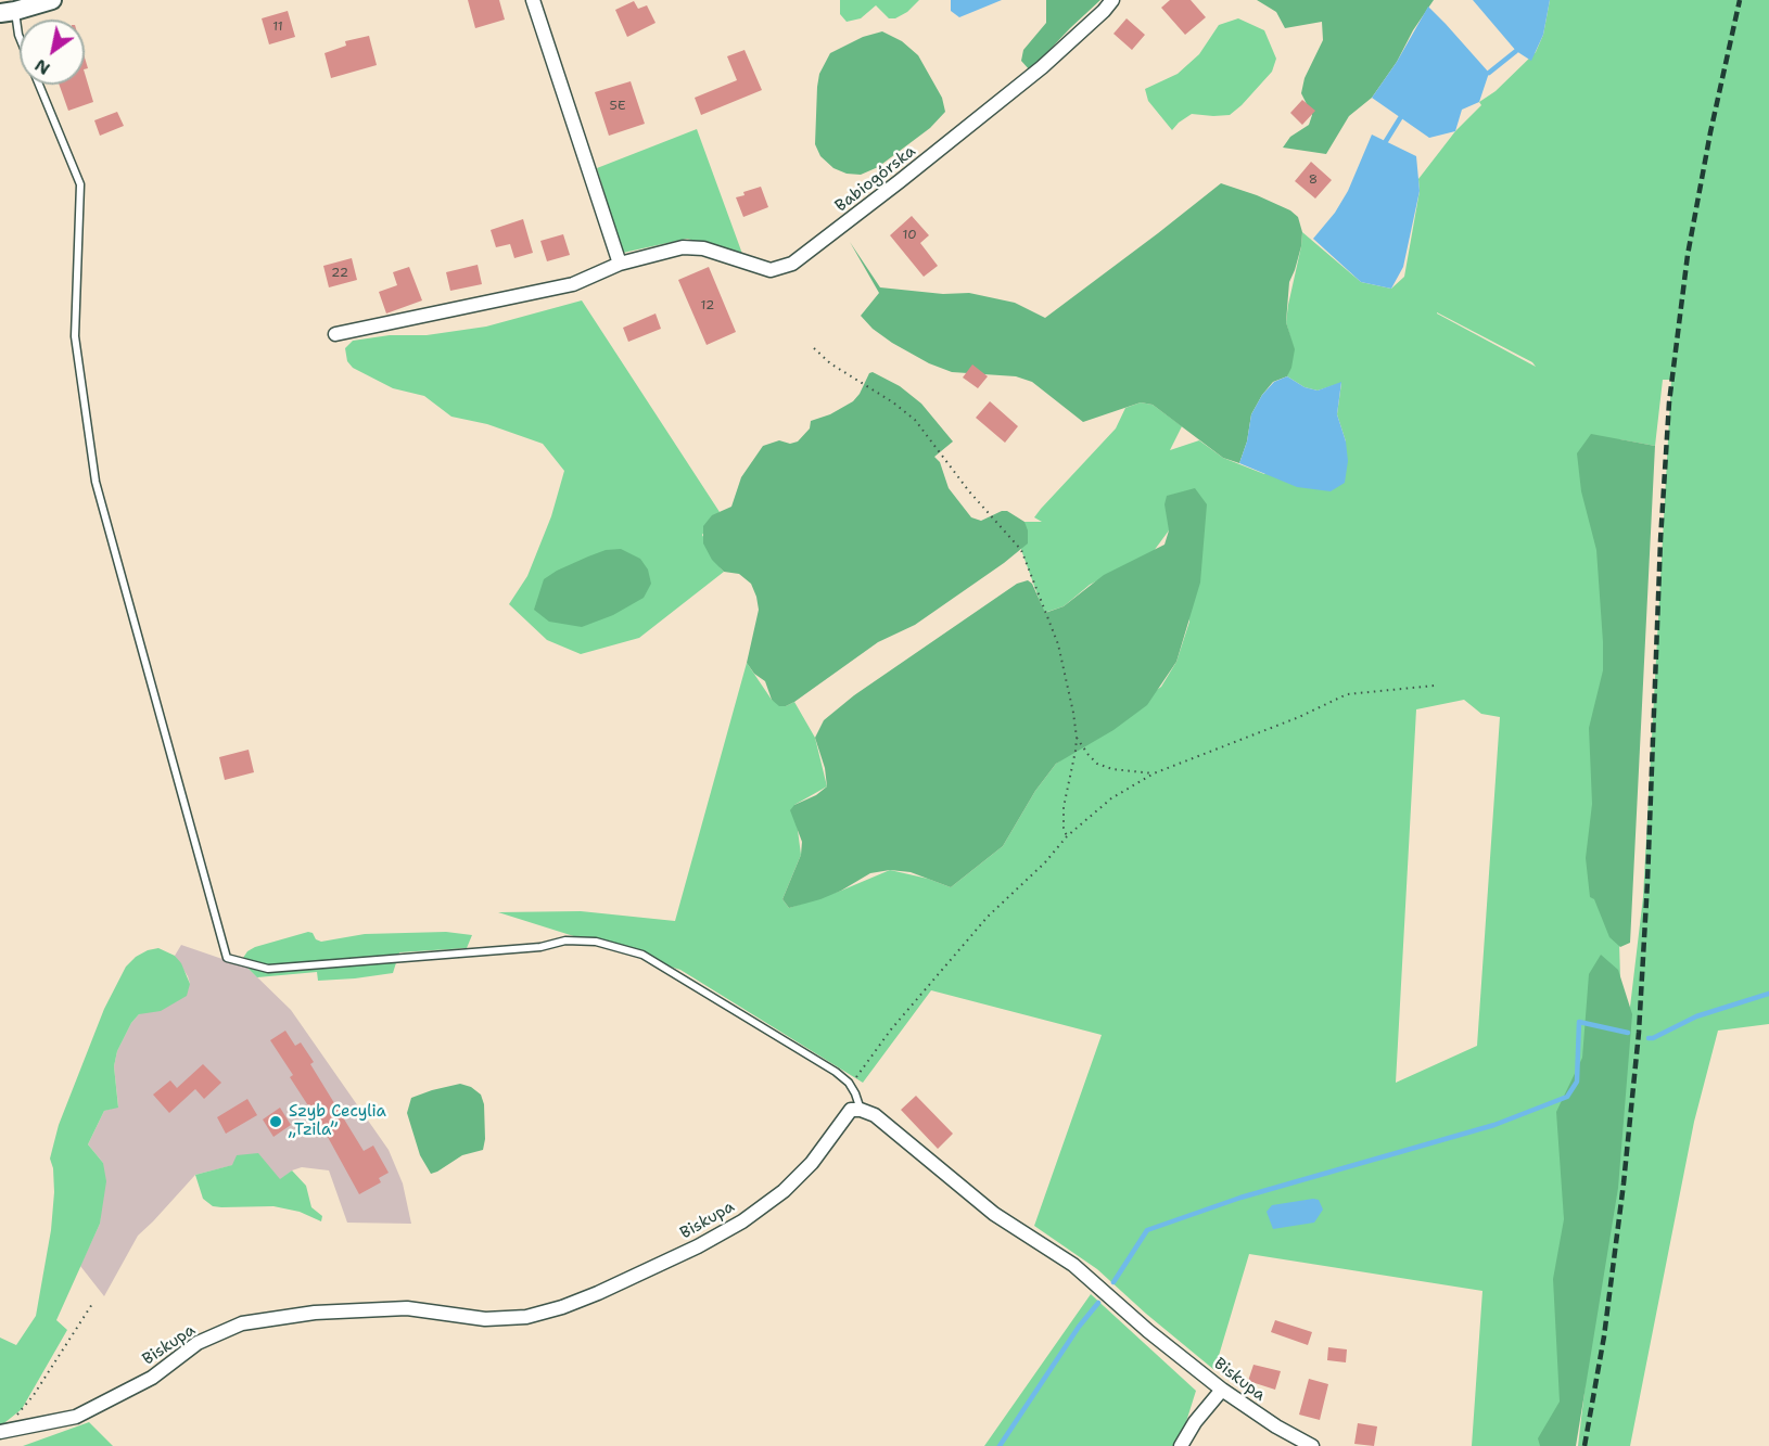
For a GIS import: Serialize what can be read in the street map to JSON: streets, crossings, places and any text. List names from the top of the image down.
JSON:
{
  "streets": {
    "street": ["Babiogórska", "Biskupa"]
  },
  "places": ["Szyb Cecylia „Tzila”"],
  "house_numbers": [
    "11",
    "5E",
    "8",
    "10",
    "22",
    "12"
  ],
  "north": "bottom left"
}
